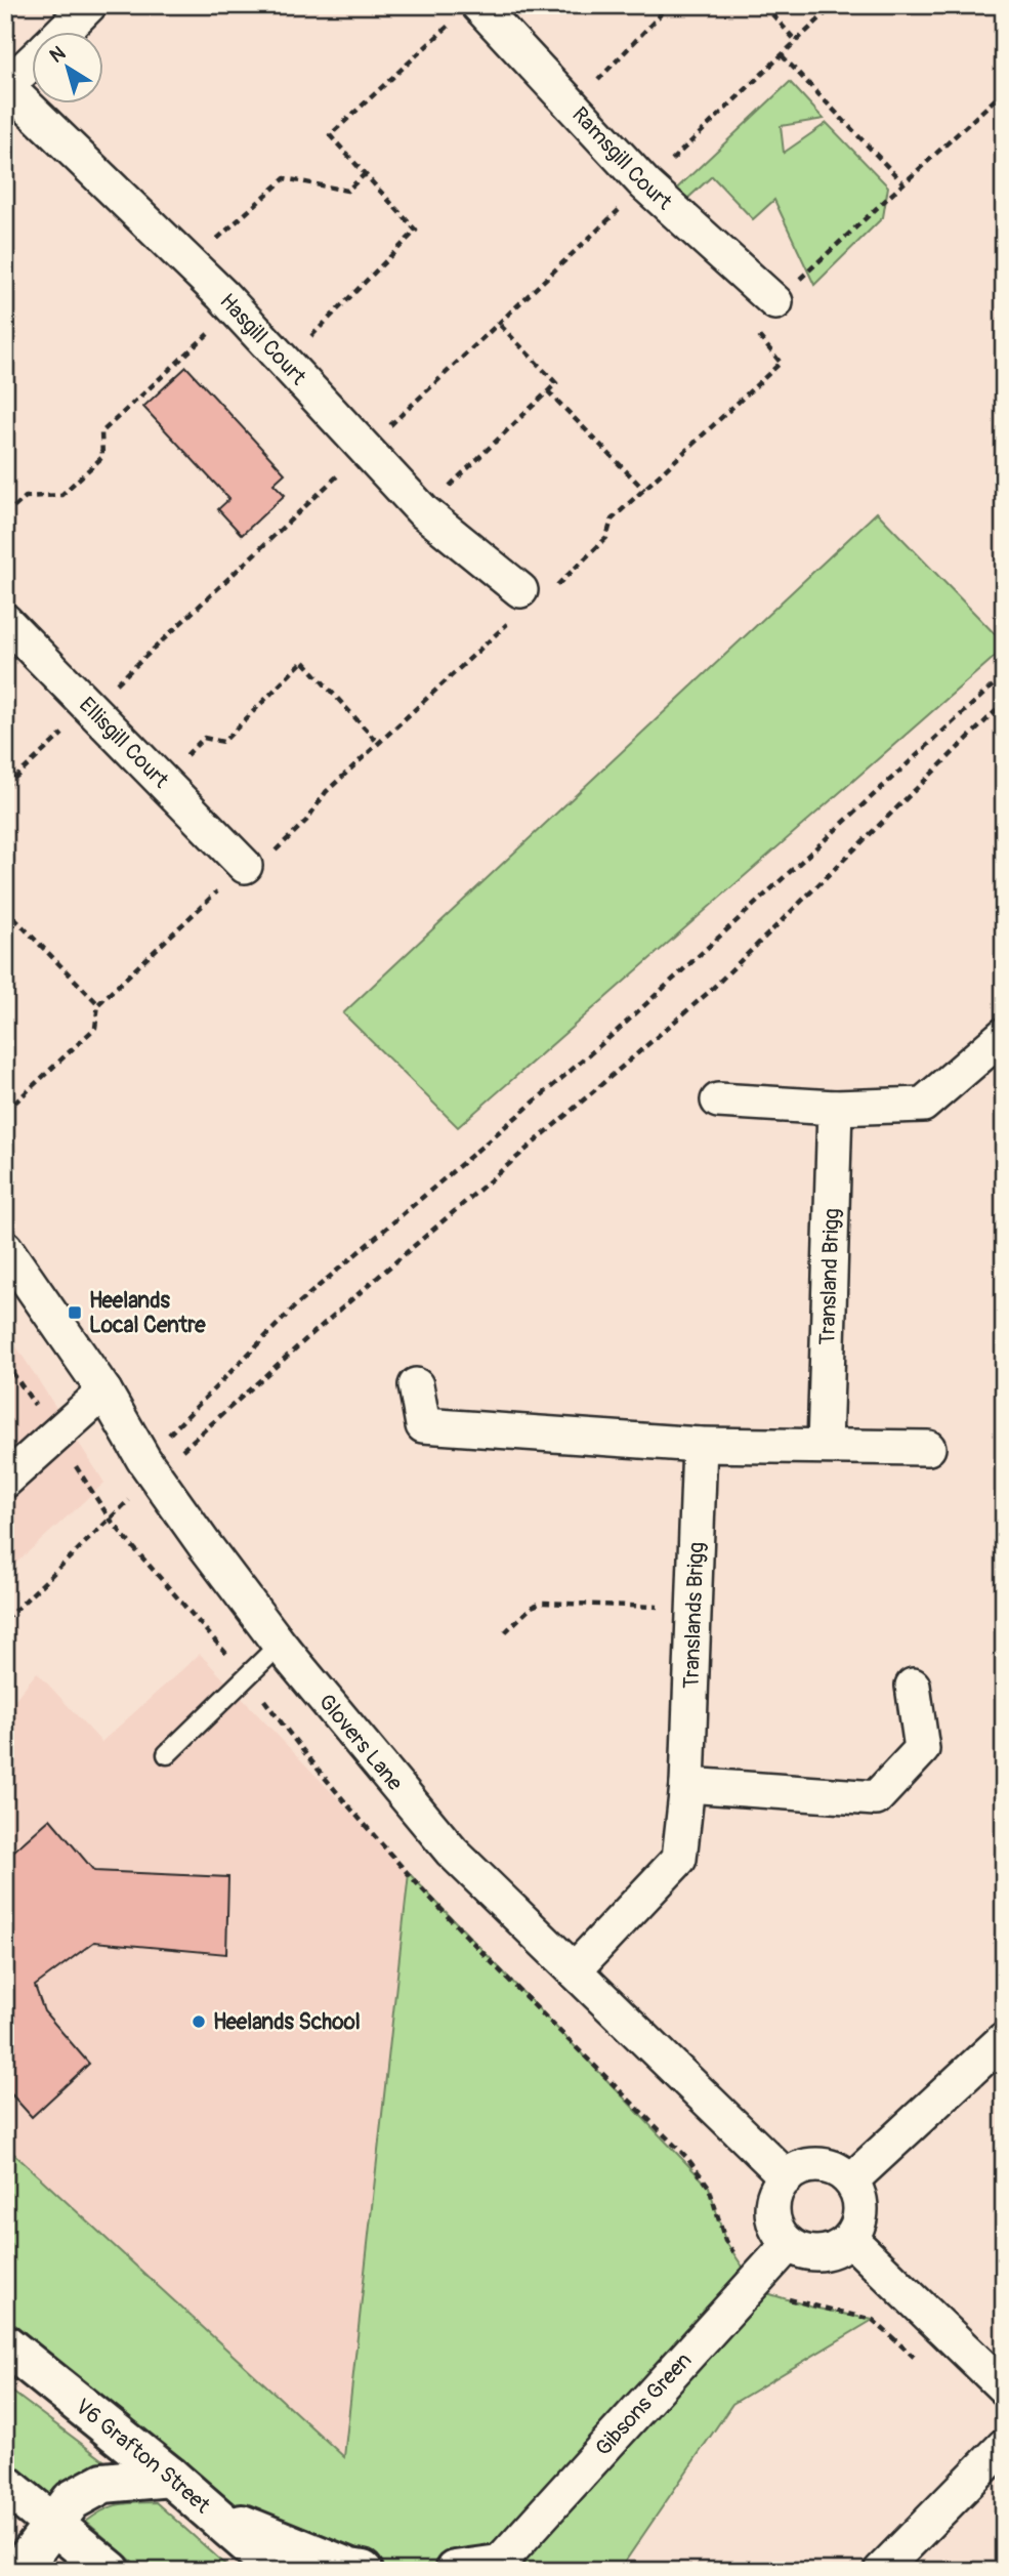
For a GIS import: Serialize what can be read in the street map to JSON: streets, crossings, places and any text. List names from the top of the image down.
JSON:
{
  "streets": {
    "street": [
      "Ramsgill Court",
      "Hasgill Court",
      "Ellisgill Court",
      "Transland Brigg",
      "Translands Brigg",
      "Glovers Lane",
      "Gibsons Green",
      "V6 Grafton Street"
    ]
  },
  "crossings": [
    ["Translands Brigg", "Glovers Lane"],
    ["Glovers Lane", "Gibsons Green"]
  ],
  "places": {
    "transit": ["Heelands Local Centre"],
    "other": ["Heelands School"]
  },
  "north": "top left"
}
